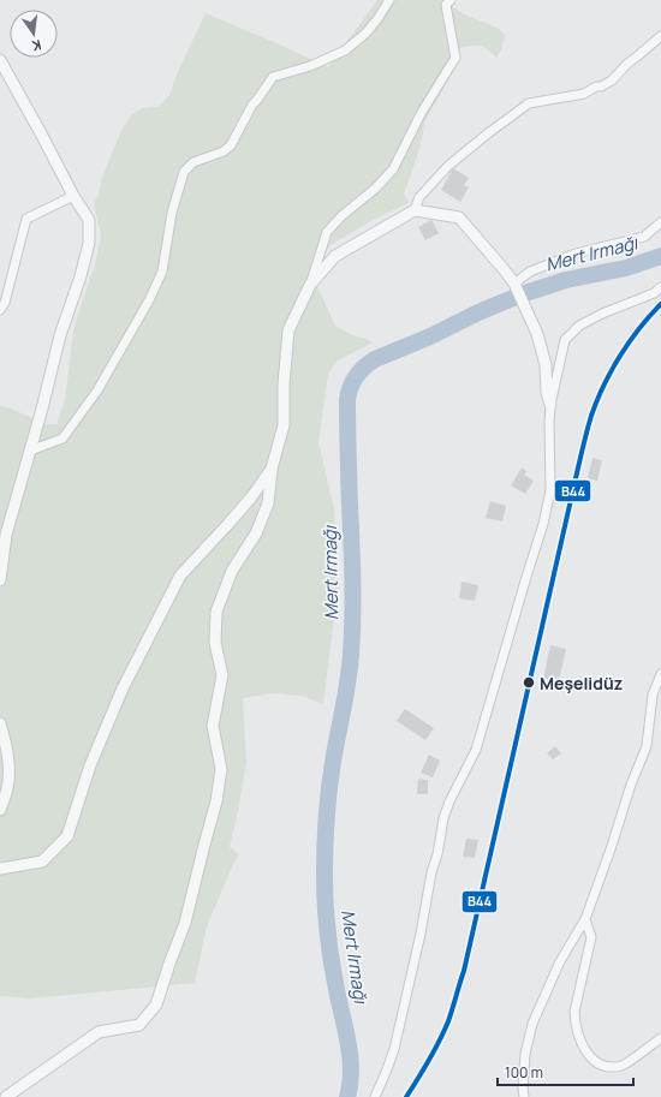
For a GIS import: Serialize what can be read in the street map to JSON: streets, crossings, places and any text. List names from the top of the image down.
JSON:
{
  "water": ["Mert Irmağı"],
  "places": ["Meşelidüz"],
  "lines": ["transit line B44"],
  "scale_bar": "100 m",
  "north": "bottom"
}
